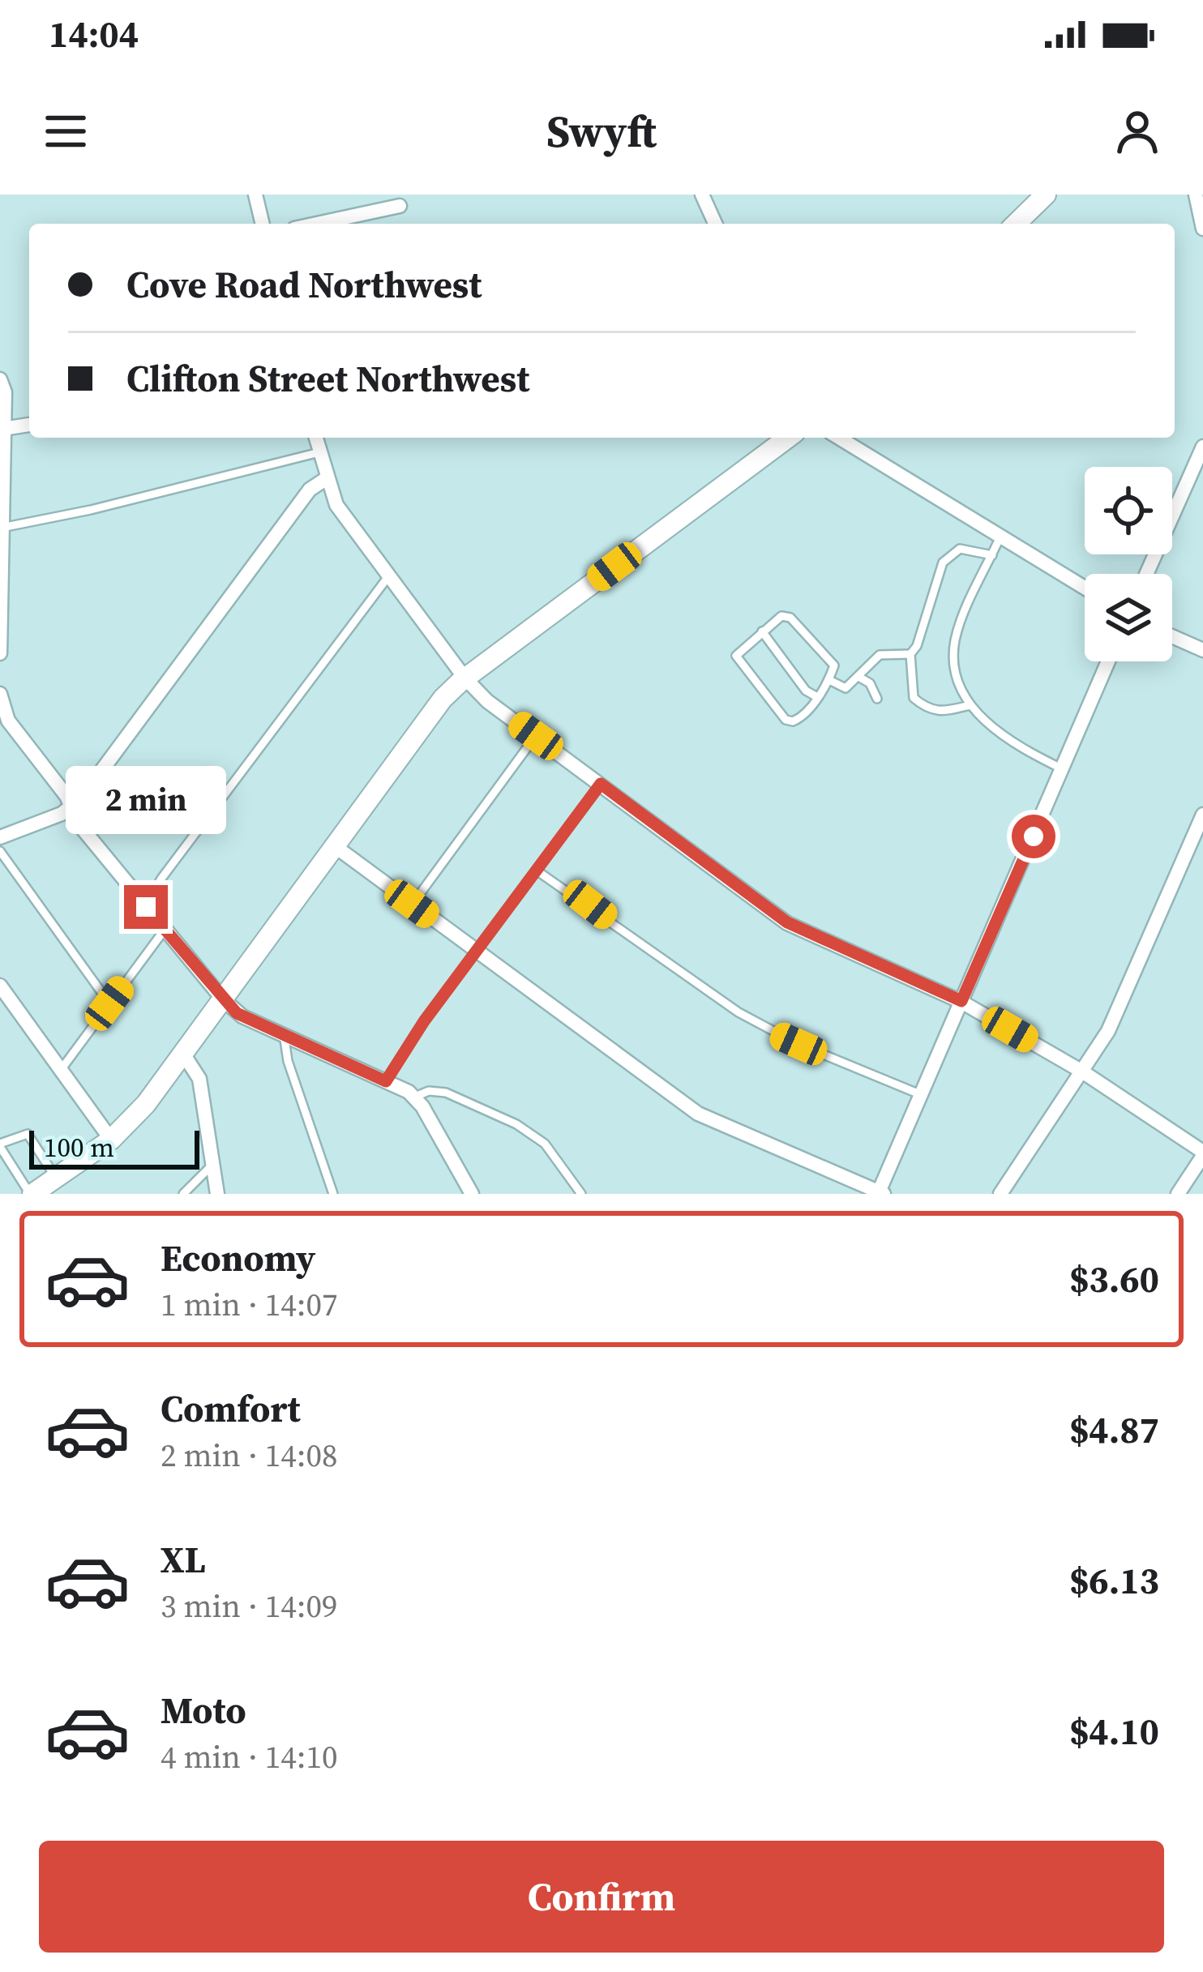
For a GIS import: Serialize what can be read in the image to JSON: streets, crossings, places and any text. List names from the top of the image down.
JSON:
{
  "scale_bar": "100 m",
  "page": {
    "status": "14:04",
    "header": "Swyft",
    "banner": ["Cove Road Northwest", "Clifton Street Northwest"],
    "bubble": "2 min",
    "scale": "100 m",
    "list": [
      {
        "name": "Economy",
        "note": "1 min · 14:07",
        "value": "$3.60"
      },
      {
        "name": "Comfort",
        "note": "2 min · 14:08",
        "value": "$4.87"
      },
      {
        "name": "XL",
        "note": "3 min · 14:09",
        "value": "$6.13"
      },
      {
        "name": "Moto",
        "note": "4 min · 14:10",
        "value": "$4.10"
      }
    ],
    "buttons": "Confirm"
  }
}
